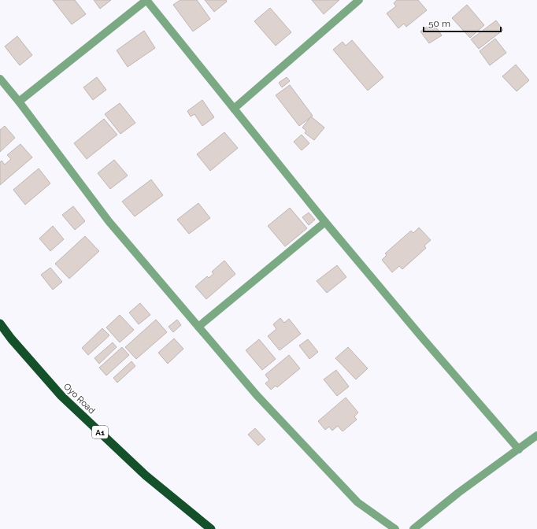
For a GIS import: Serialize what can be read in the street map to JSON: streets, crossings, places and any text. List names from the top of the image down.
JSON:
{
  "streets": {
    "highway": ["Oyo Road", "A1"]
  },
  "scale_bar": "50 m"
}
